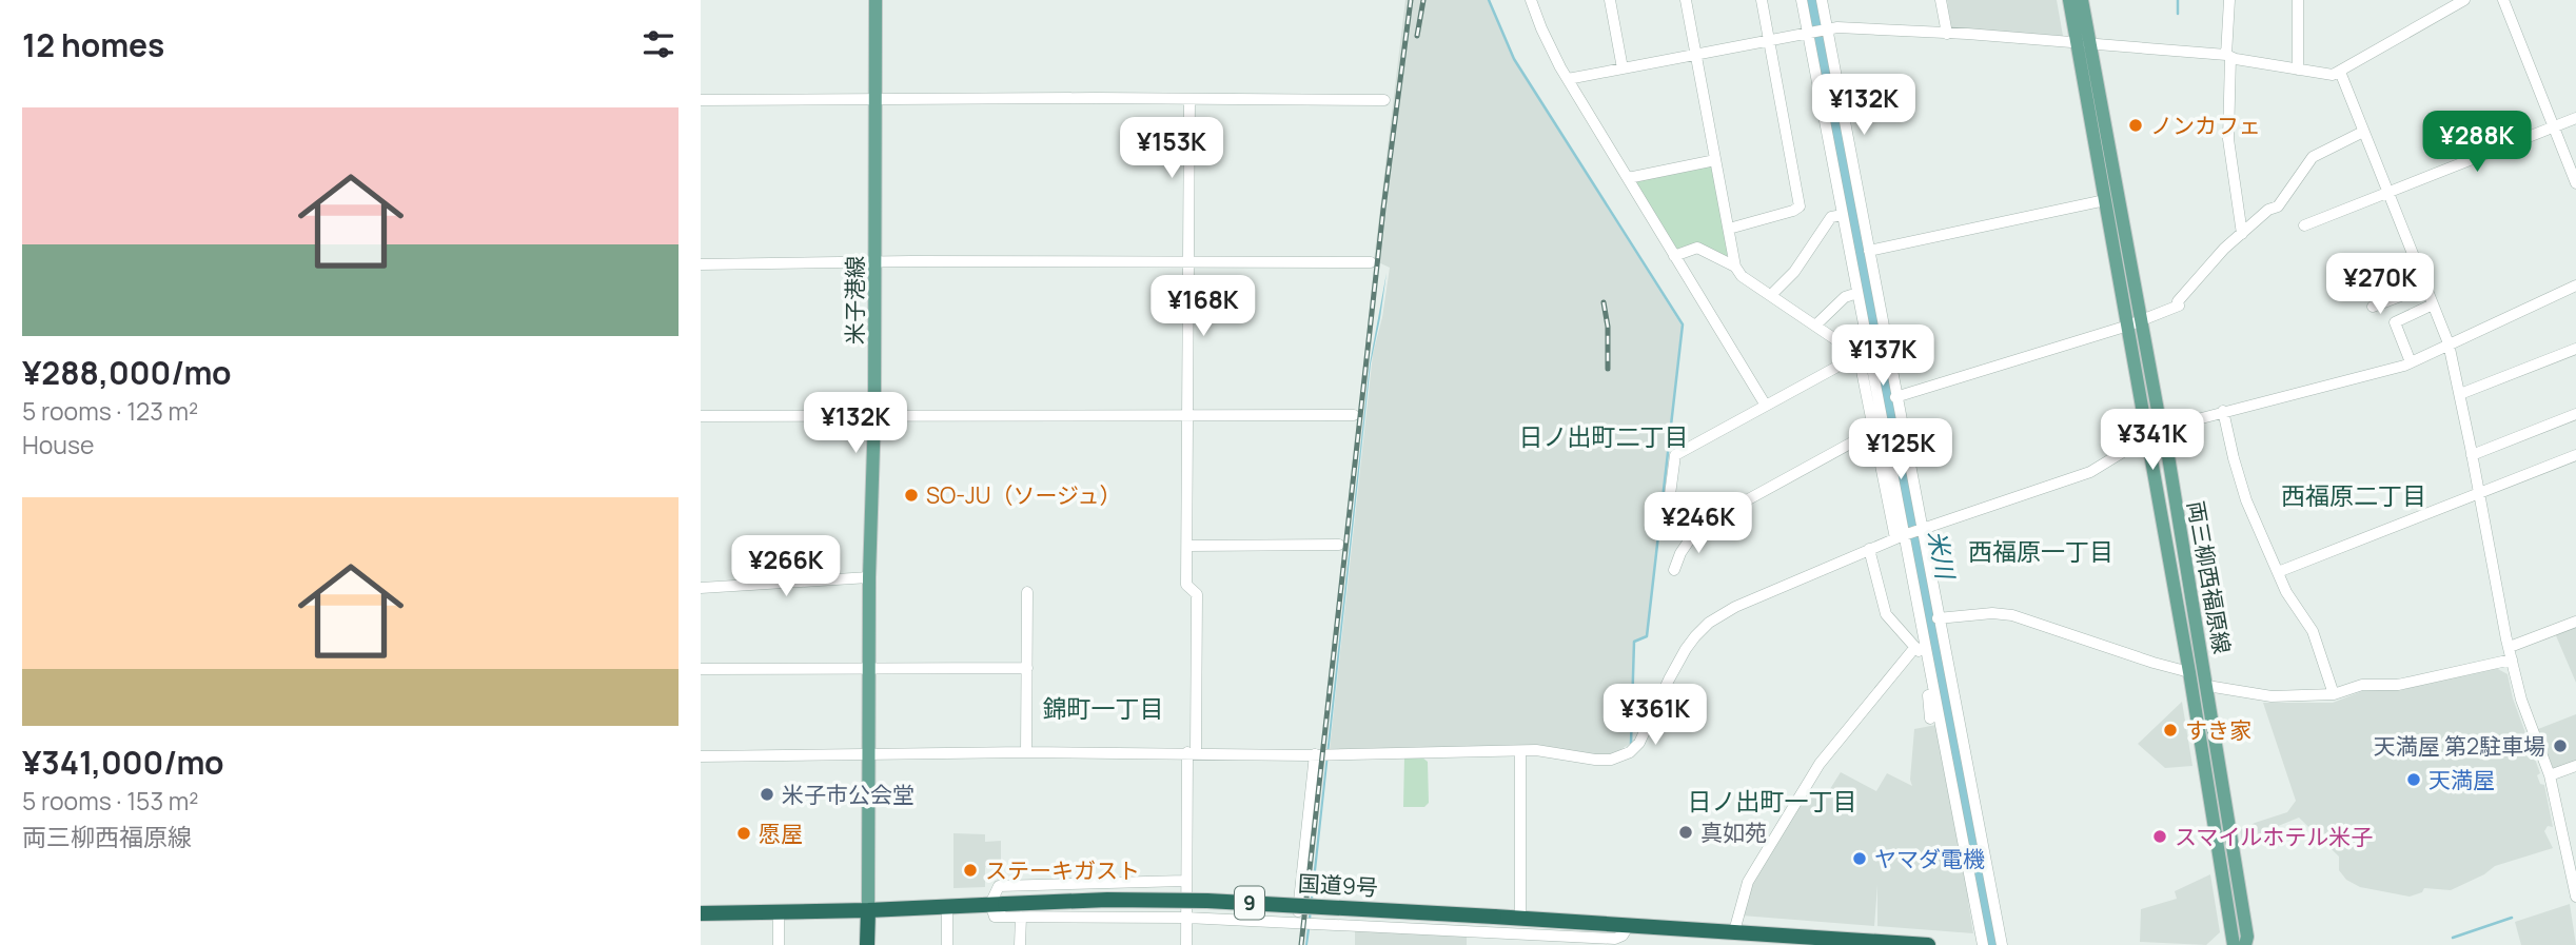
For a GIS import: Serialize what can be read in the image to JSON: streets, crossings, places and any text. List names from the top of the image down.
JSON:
{
  "streets": {
    "highway": ["国道9号", "9"],
    "main road": ["米子港線", "両三柳西福原線"]
  },
  "crossings": [
    ["米子港線", "国道9号"]
  ],
  "districts": [
    "日ノ出町二丁目",
    "西福原二丁目",
    "西福原一丁目",
    "錦町一丁目",
    "日ノ出町一丁目"
  ],
  "water": ["米川"],
  "places": [
    "ノンカフェ",
    "SO-JU（ソージュ）",
    "すき家",
    "天満屋 第2駐車場",
    "天満屋",
    "米子市公会堂",
    "真如苑",
    "愿屋",
    "スマイルホテル米子",
    "ヤマダ電機",
    "ステーキガスト"
  ],
  "page": {
    "heading": "12 homes",
    "price": [
      "¥132K",
      "¥288K",
      "¥153K",
      "¥270K",
      "¥168K",
      "¥137K",
      "¥132K",
      "¥341K",
      "¥125K",
      "¥246K",
      "¥266K",
      "¥361K"
    ],
    "list": [
      {
        "name": "¥288,000/mo",
        "note": "5 rooms · 123 m² · House"
      },
      {
        "name": "¥341,000/mo",
        "note": "5 rooms · 153 m² · 両三柳西福原線"
      }
    ]
  }
}
